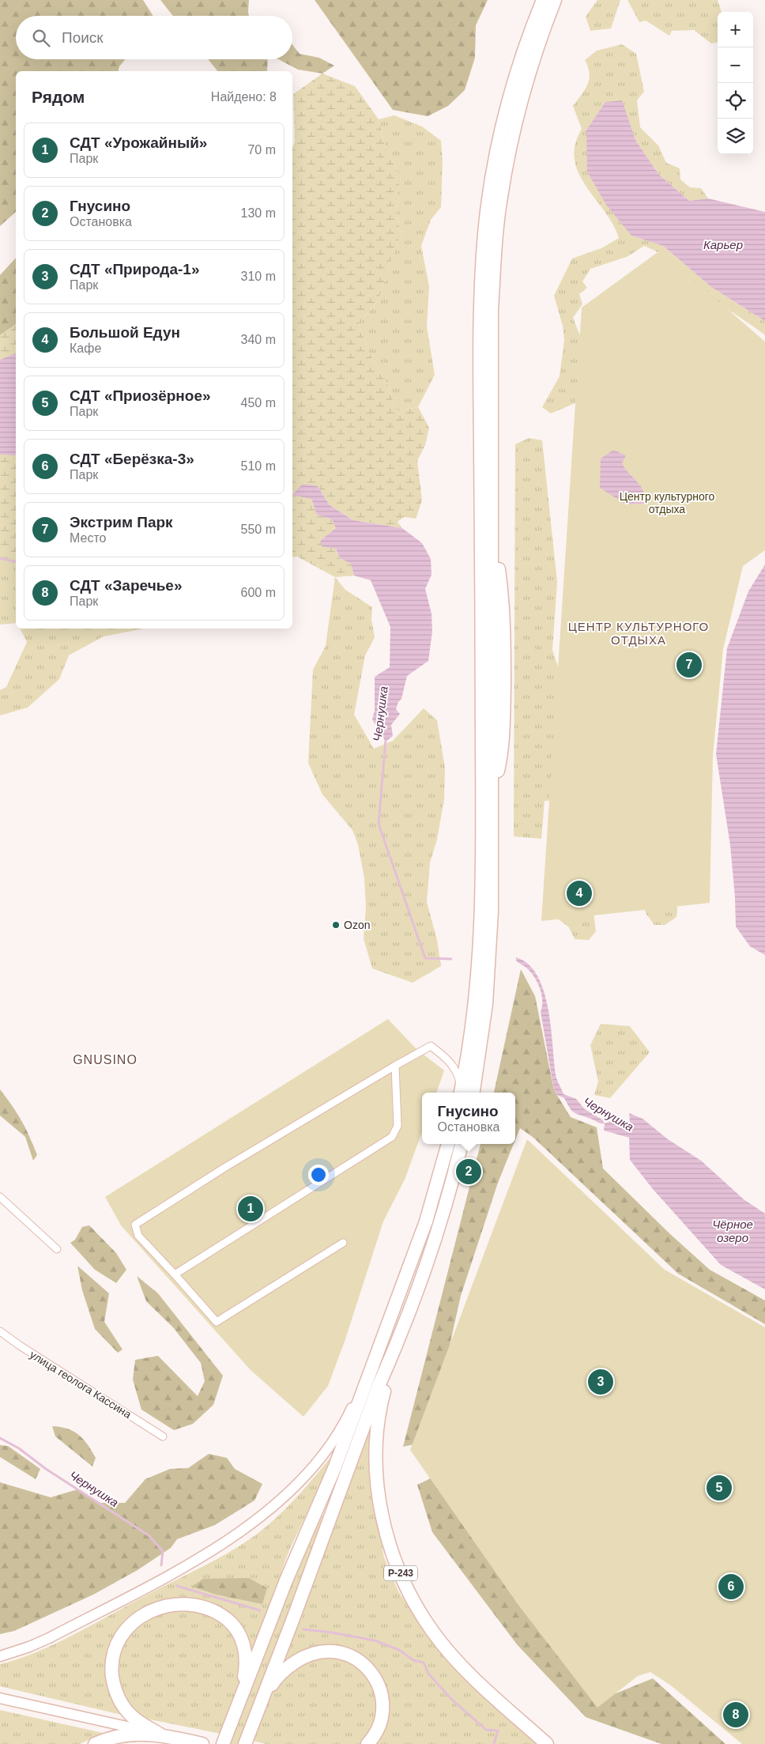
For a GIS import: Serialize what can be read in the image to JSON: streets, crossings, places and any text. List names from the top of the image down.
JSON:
{
  "streets": {
    "highway": ["Р-243"],
    "street": ["улица геолога Кассина"]
  },
  "districts": ["ЦЕНТР КУЛЬТУРНОГО ОТДЫХА", "GNUSINO"],
  "water": ["Карьер", "Чернушка", "Чёрное озеро"],
  "parks": ["Центр культурного отдыха"],
  "places": ["Ozon"],
  "page": {
    "map_buttons": ["+", "−"],
    "search": "Поиск",
    "heading": ["Рядом", "Найдено: 8"],
    "list": [
      {
        "mark": "1",
        "name": "СДТ «Урожайный»",
        "note": "Парк",
        "value": "70 m"
      },
      {
        "mark": "2",
        "name": "Гнусино",
        "note": "Остановка",
        "value": "130 m"
      },
      {
        "mark": "3",
        "name": "СДТ «Природа-1»",
        "note": "Парк",
        "value": "310 m"
      },
      {
        "mark": "4",
        "name": "Большой Едун",
        "note": "Кафе",
        "value": "340 m"
      },
      {
        "mark": "5",
        "name": "СДТ «Приозёрное»",
        "note": "Парк",
        "value": "450 m"
      },
      {
        "mark": "6",
        "name": "СДТ «Берёзка-3»",
        "note": "Парк",
        "value": "510 m"
      },
      {
        "mark": "7",
        "name": "Экстрим Парк",
        "note": "Место",
        "value": "550 m"
      },
      {
        "mark": "8",
        "name": "СДТ «Заречье»",
        "note": "Парк",
        "value": "600 m"
      }
    ],
    "pins": [
      "7",
      "4",
      "2",
      "1",
      "3",
      "5",
      "6",
      "8"
    ],
    "popup": ["Гнусино", "Остановка"]
  }
}
